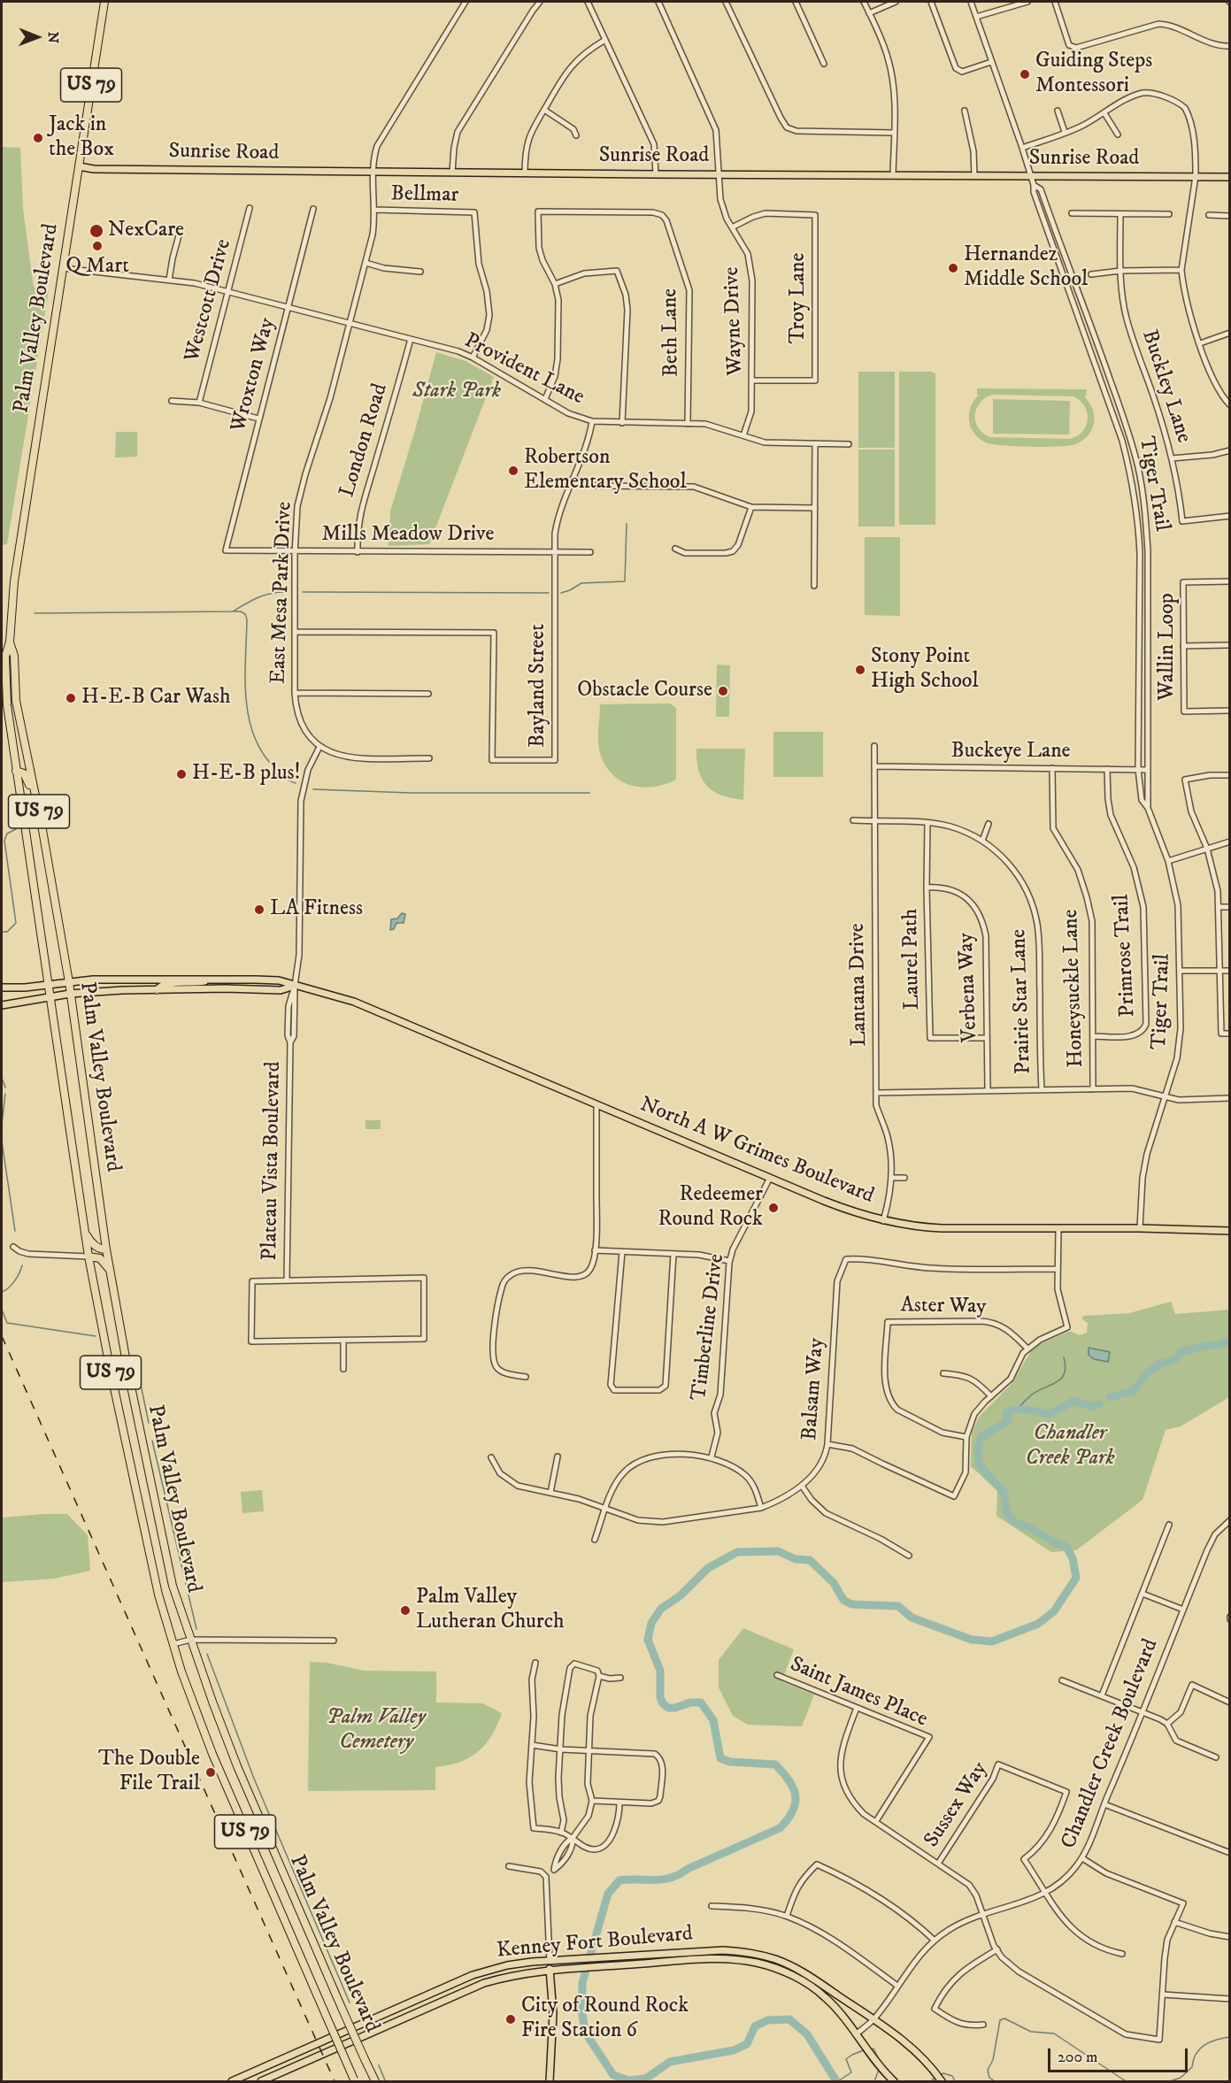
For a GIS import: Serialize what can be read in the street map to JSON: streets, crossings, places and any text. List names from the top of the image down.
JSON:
{
  "streets": {
    "highway": ["US 79", "Palm Valley Boulevard"],
    "main road": ["Sunrise Road", "North A W Grimes Boulevard", "Kenney Fort Boulevard"],
    "street": [
      "Bellmar",
      "Troy Lane",
      "Westcott Drive",
      "Wayne Drive",
      "Beth Lane",
      "Provident Lane",
      "Wroxton Way",
      "Buckley Lane",
      "London Road",
      "Tiger Trail",
      "Mills Meadow Drive",
      "East Mesa Park Drive",
      "Wallin Loop",
      "Bayland Street",
      "Buckeye Lane",
      "Primrose Trail",
      "Laurel Path",
      "Lantana Drive",
      "Verbena Way",
      "Honeysuckle Lane",
      "Prairie Star Lane",
      "Plateau Vista Boulevard",
      "Aster Way",
      "Timberline Drive",
      "Balsam Way",
      "Saint James Place",
      "Chandler Creek Boulevard",
      "Sussex Way"
    ]
  },
  "crossings": [
    ["Sunrise Road", "Palm Valley Boulevard"],
    ["Sunrise Road", "Wayne Drive"],
    ["Sunrise Road", "Tiger Trail"],
    ["Sunrise Road", "East Mesa Park Drive"],
    ["Bellmar", "Provident Lane"],
    ["Bellmar", "East Mesa Park Drive"],
    ["Troy Lane", "Wayne Drive"],
    ["Westcott Drive", "Provident Lane"],
    ["Palm Valley Boulevard", "Provident Lane"],
    ["Palm Valley Boulevard", "North A W Grimes Boulevard"],
    ["Wayne Drive", "Provident Lane"],
    ["Beth Lane", "Provident Lane"],
    ["Provident Lane", "Wroxton Way"],
    ["Provident Lane", "London Road"],
    ["Provident Lane", "East Mesa Park Drive"],
    ["Provident Lane", "Bayland Street"],
    ["Wroxton Way", "Mills Meadow Drive"],
    ["London Road", "Mills Meadow Drive"],
    ["Tiger Trail", "Buckeye Lane"],
    ["Tiger Trail", "North A W Grimes Boulevard"],
    ["Mills Meadow Drive", "East Mesa Park Drive"],
    ["Mills Meadow Drive", "Bayland Street"],
    ["East Mesa Park Drive", "Bayland Street"],
    ["East Mesa Park Drive", "Plateau Vista Boulevard"],
    ["Buckeye Lane", "Primrose Trail"],
    ["Buckeye Lane", "Lantana Drive"],
    ["Buckeye Lane", "Honeysuckle Lane"],
    ["Primrose Trail", "Honeysuckle Lane"],
    ["Laurel Path", "Verbena Way"],
    ["Laurel Path", "Prairie Star Lane"],
    ["Lantana Drive", "Prairie Star Lane"],
    ["Lantana Drive", "North A W Grimes Boulevard"],
    ["North A W Grimes Boulevard", "Plateau Vista Boulevard"],
    ["North A W Grimes Boulevard", "Timberline Drive"],
    ["Chandler Creek Boulevard", "Sussex Way"],
    ["Chandler Creek Boulevard", "Kenney Fort Boulevard"]
  ],
  "parks": ["Stark Park", "Chandler Creek Park", "Palm Valley Cemetery"],
  "places": [
    "Guiding Steps Montessori",
    "Jack in the Box",
    "NexCare",
    "Q Mart",
    "Hernandez Middle School",
    "Robertson Elementary School",
    "Stony Point High School",
    "Obstacle Course",
    "H-E-B Car Wash",
    "H-E-B plus!",
    "LA Fitness",
    "Redeemer Round Rock",
    "Palm Valley Lutheran Church",
    "The Double File Trail",
    "City of Round Rock Fire Station 6"
  ],
  "scale_bar": "200 m",
  "north": "right"
}
